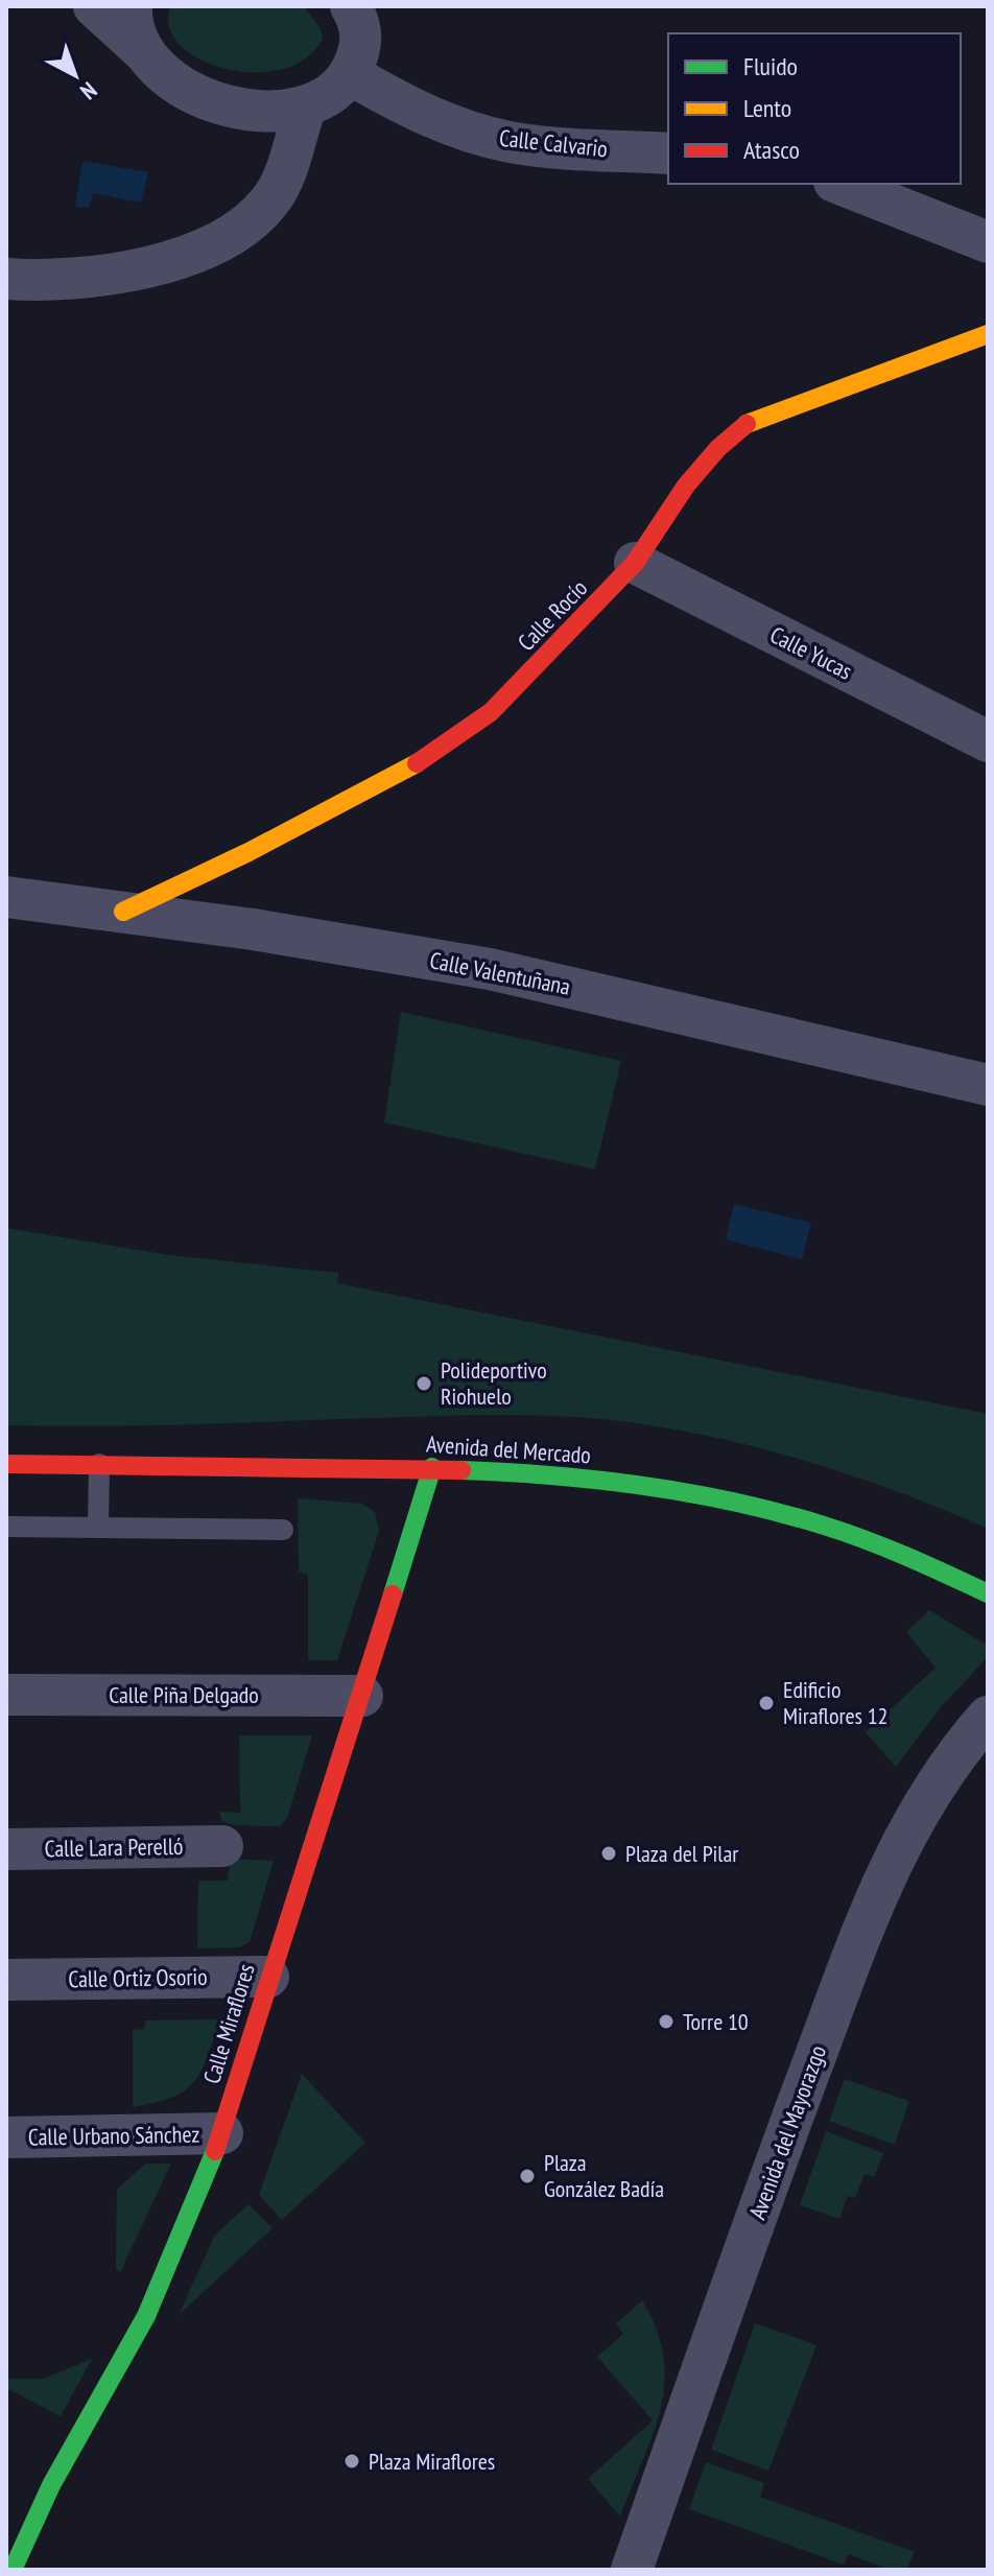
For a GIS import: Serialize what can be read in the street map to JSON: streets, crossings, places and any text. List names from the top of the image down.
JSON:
{
  "streets": {
    "street": [
      "Calle Calvario",
      "Calle Rocío",
      "Calle Yucas",
      "Calle Valentuñana",
      "Avenida del Mercado",
      "Calle Piña Delgado",
      "Calle Lara Perelló",
      "Calle Ortiz Osorio",
      "Calle Miraflores",
      "Avenida del Mayorazgo",
      "Calle Urbano Sánchez"
    ]
  },
  "crossings": [
    ["Calle Rocío", "Calle Yucas"],
    ["Calle Rocío", "Calle Valentuñana"],
    ["Avenida del Mercado", "Calle Miraflores"],
    ["Calle Piña Delgado", "Calle Miraflores"],
    ["Calle Ortiz Osorio", "Calle Miraflores"],
    ["Calle Miraflores", "Calle Urbano Sánchez"]
  ],
  "places": [
    "Polideportivo Riohuelo",
    "Edificio Miraflores 12",
    "Plaza del Pilar",
    "Torre 10",
    "Plaza González Badía",
    "Plaza Miraflores"
  ],
  "legend": ["Fluido", "Lento", "Atasco"],
  "north": "bottom right"
}
